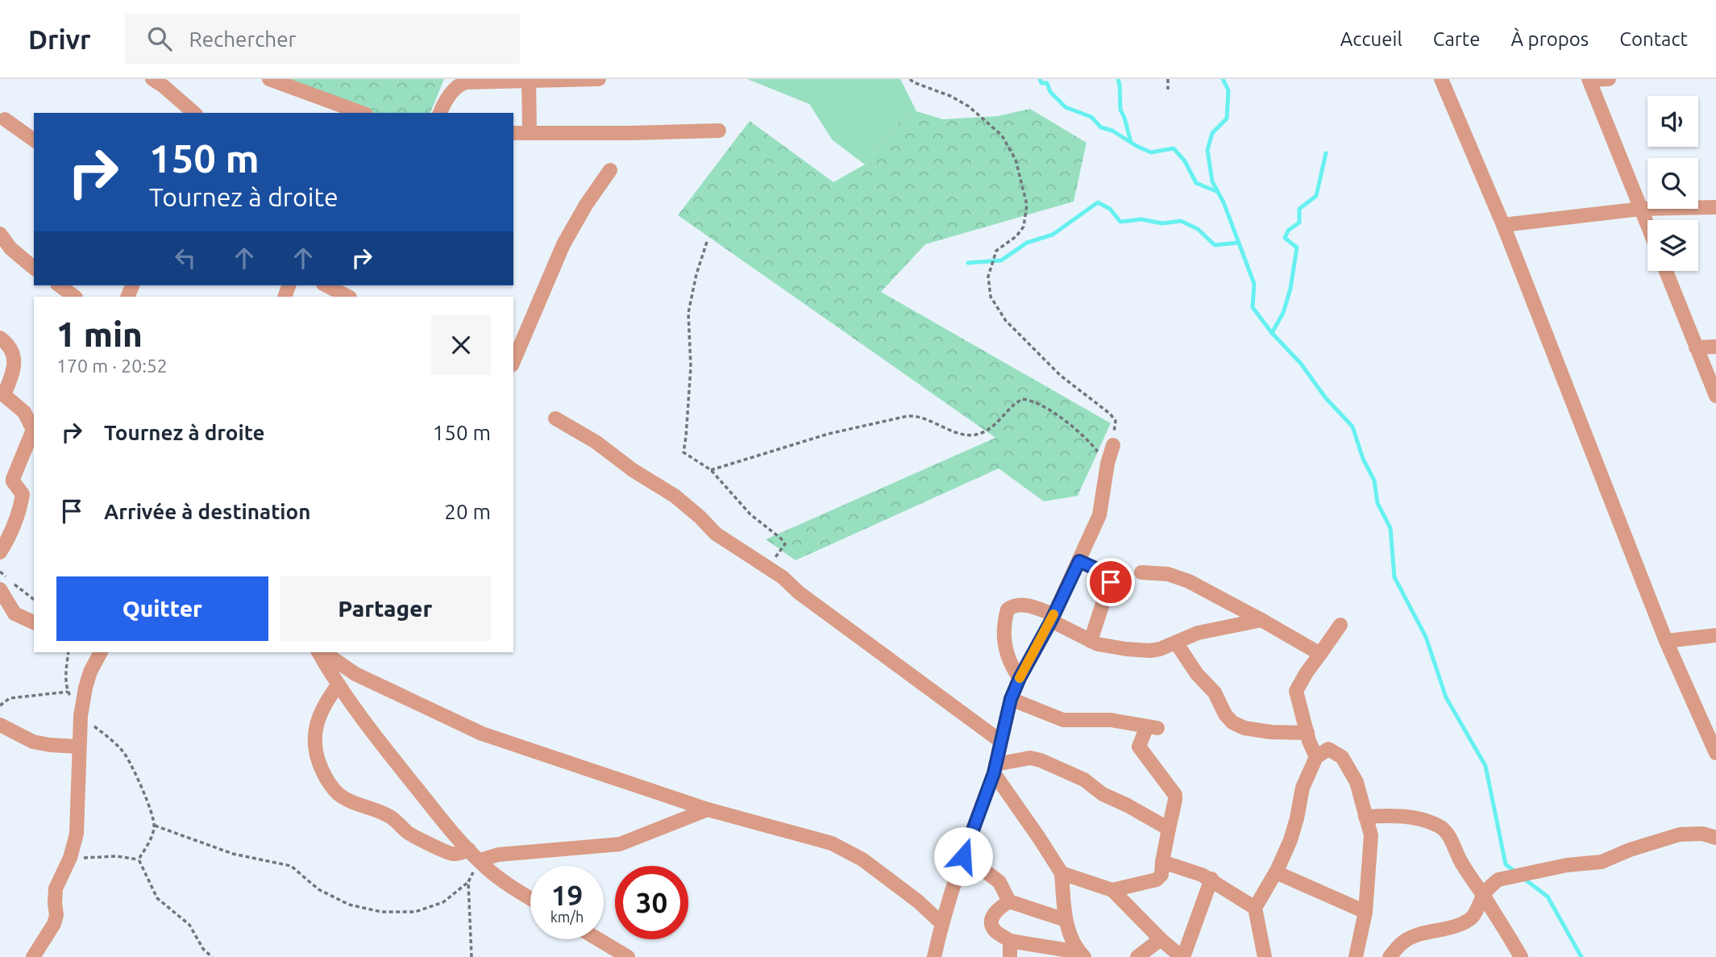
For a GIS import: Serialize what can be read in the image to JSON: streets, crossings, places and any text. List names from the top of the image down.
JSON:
{
  "page": {
    "header": "Drivr",
    "search": "Rechercher",
    "nav": [
      "Accueil",
      "Carte",
      "À propos",
      "Contact"
    ],
    "turn": ["150 m", "Tournez à droite"],
    "heading": ["1 min", "170 m · 20:52"],
    "list": [
      {
        "name": "Tournez à droite",
        "value": "150 m"
      },
      {
        "name": "Arrivée à destination",
        "value": "20 m"
      }
    ],
    "buttons": ["Quitter", "Partager"],
    "speed": "19 km/h",
    "limit": "30"
  }
}
